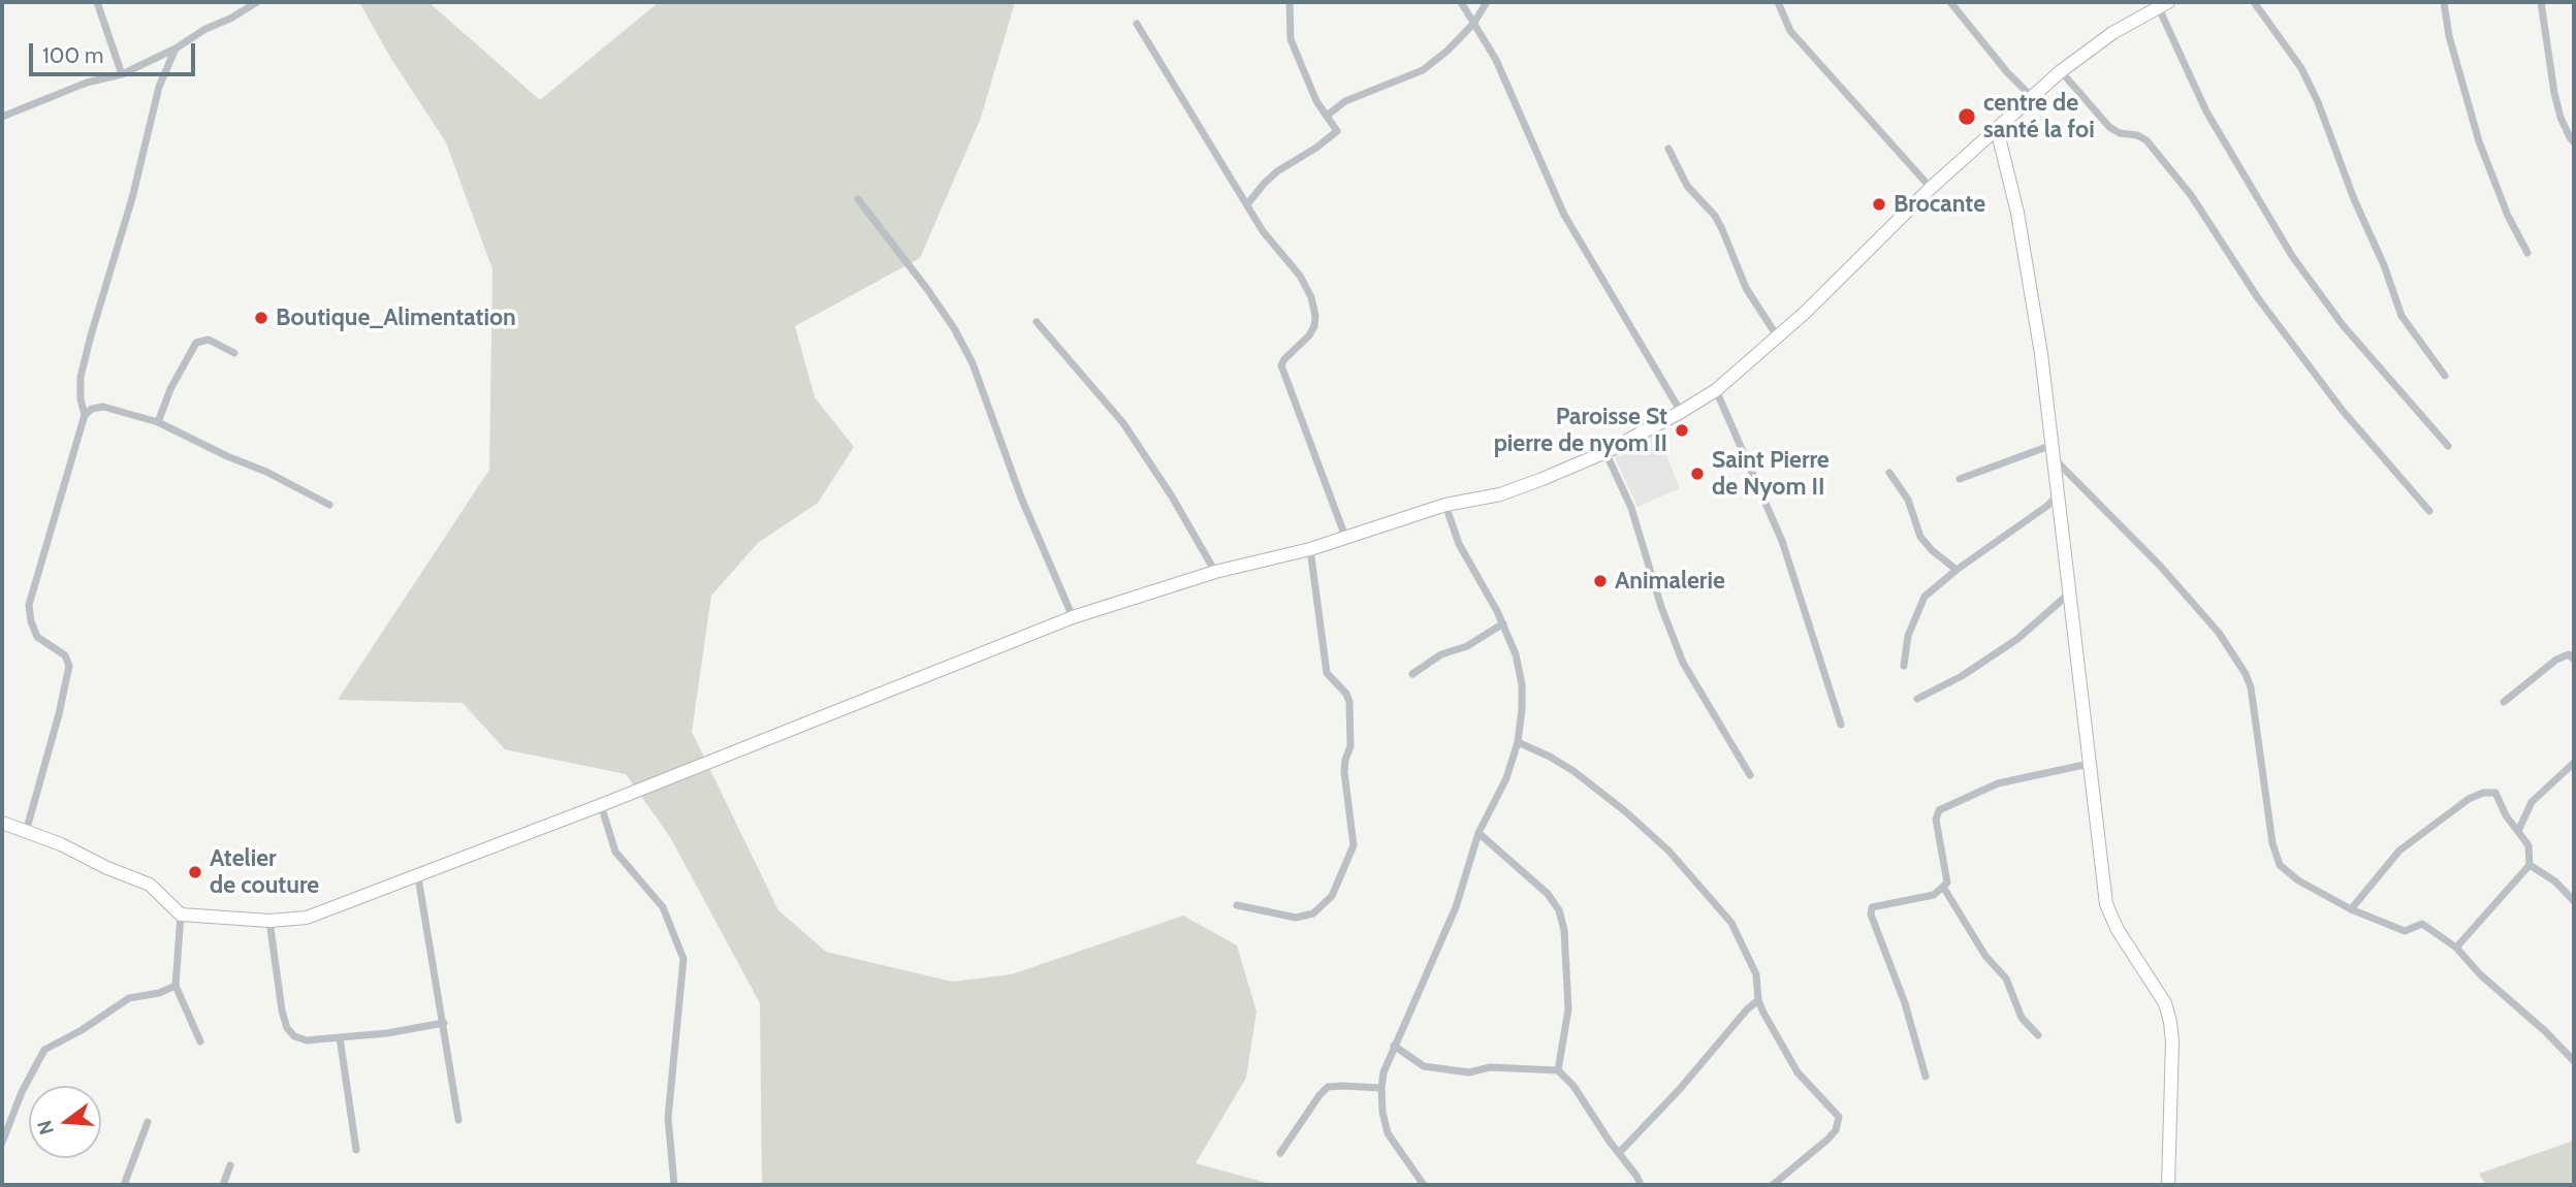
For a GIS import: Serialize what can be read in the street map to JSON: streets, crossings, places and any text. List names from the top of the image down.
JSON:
{
  "places": [
    "centre de santé la foi",
    "Brocante",
    "Boutique_Alimentation",
    "Paroisse St pierre de nyom II",
    "Saint Pierre de Nyom II",
    "Animalerie",
    "Atelier de couture"
  ],
  "scale_bar": "100 m",
  "north": "left"
}
